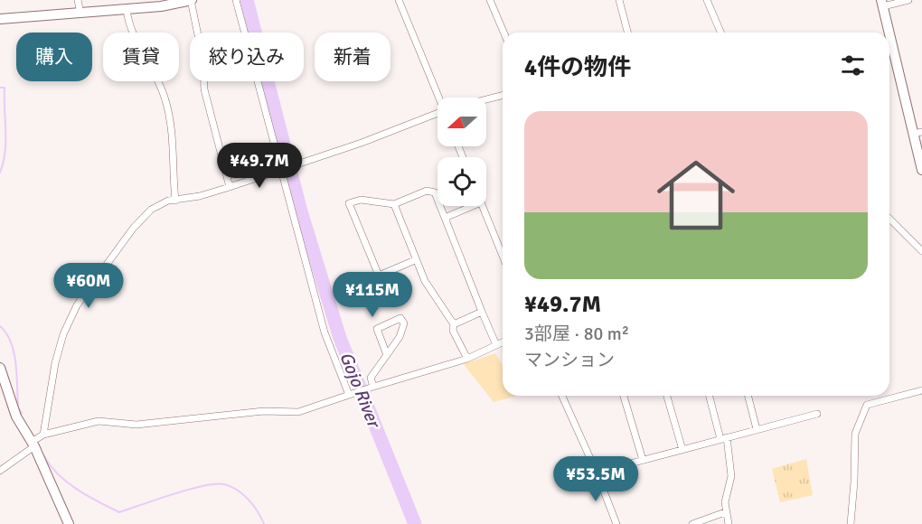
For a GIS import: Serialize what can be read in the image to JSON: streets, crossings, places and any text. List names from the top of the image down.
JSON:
{
  "water": ["Gojo River"],
  "north": "left",
  "page": {
    "chip": [
      "購入",
      "賃貸",
      "絞り込み",
      "新着"
    ],
    "heading": "4件の物件",
    "list": [
      {
        "name": "¥49.7M",
        "note": "3部屋 · 80 m² · マンション"
      }
    ],
    "price": [
      "¥49.7M",
      "¥60M",
      "¥115M",
      "¥53.5M"
    ]
  }
}
